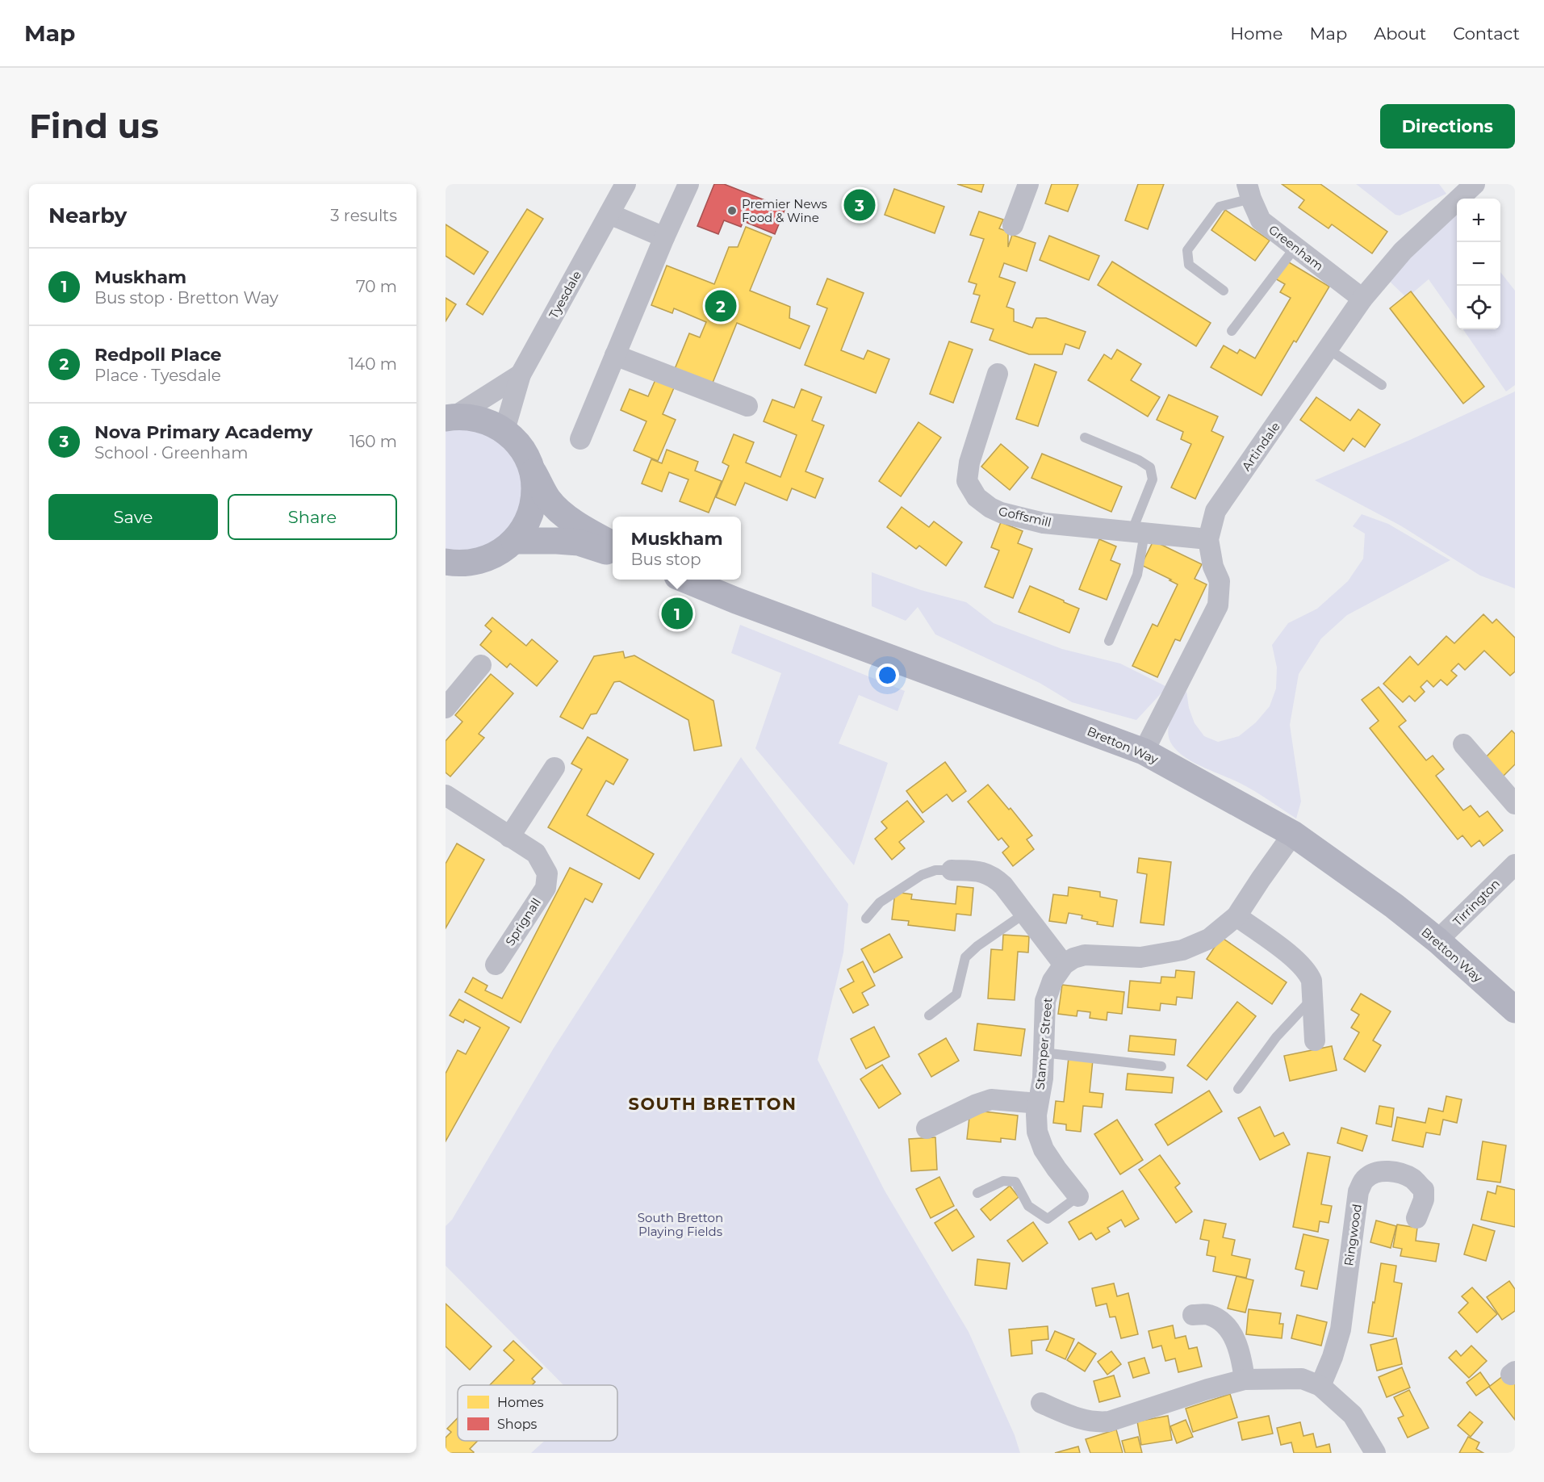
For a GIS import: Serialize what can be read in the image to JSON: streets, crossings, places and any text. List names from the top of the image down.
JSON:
{
  "streets": {
    "street": [
      "Greenham",
      "Tyesdale",
      "Artindale",
      "Goffsmill",
      "Bretton Way",
      "Tirrington",
      "Sprignall",
      "Stamper Street",
      "Ringwood"
    ]
  },
  "crossings": [
    ["Greenham", "Artindale"],
    ["Artindale", "Goffsmill"],
    ["Artindale", "Bretton Way"],
    ["Bretton Way", "Tirrington"]
  ],
  "districts": ["SOUTH BRETTON"],
  "parks": ["South Bretton Playing Fields"],
  "places": ["Premier News Food & Wine"],
  "legend": ["Homes", "Shops"],
  "page": {
    "header": "Map",
    "nav": [
      "Home",
      "Map",
      "About",
      "Contact"
    ],
    "buttons": [
      "Directions",
      ["Save", "Share"]
    ],
    "title": "Find us",
    "heading": ["Nearby", "3 results"],
    "pins": ["3", "2", "1"],
    "map_buttons": ["+", "−"],
    "list": [
      {
        "mark": "1",
        "name": "Muskham",
        "note": "Bus stop · Bretton Way",
        "value": "70 m"
      },
      {
        "mark": "2",
        "name": "Redpoll Place",
        "note": "Place · Tyesdale",
        "value": "140 m"
      },
      {
        "mark": "3",
        "name": "Nova Primary Academy",
        "note": "School · Greenham",
        "value": "160 m"
      }
    ],
    "popup": ["Muskham", "Bus stop"]
  }
}
